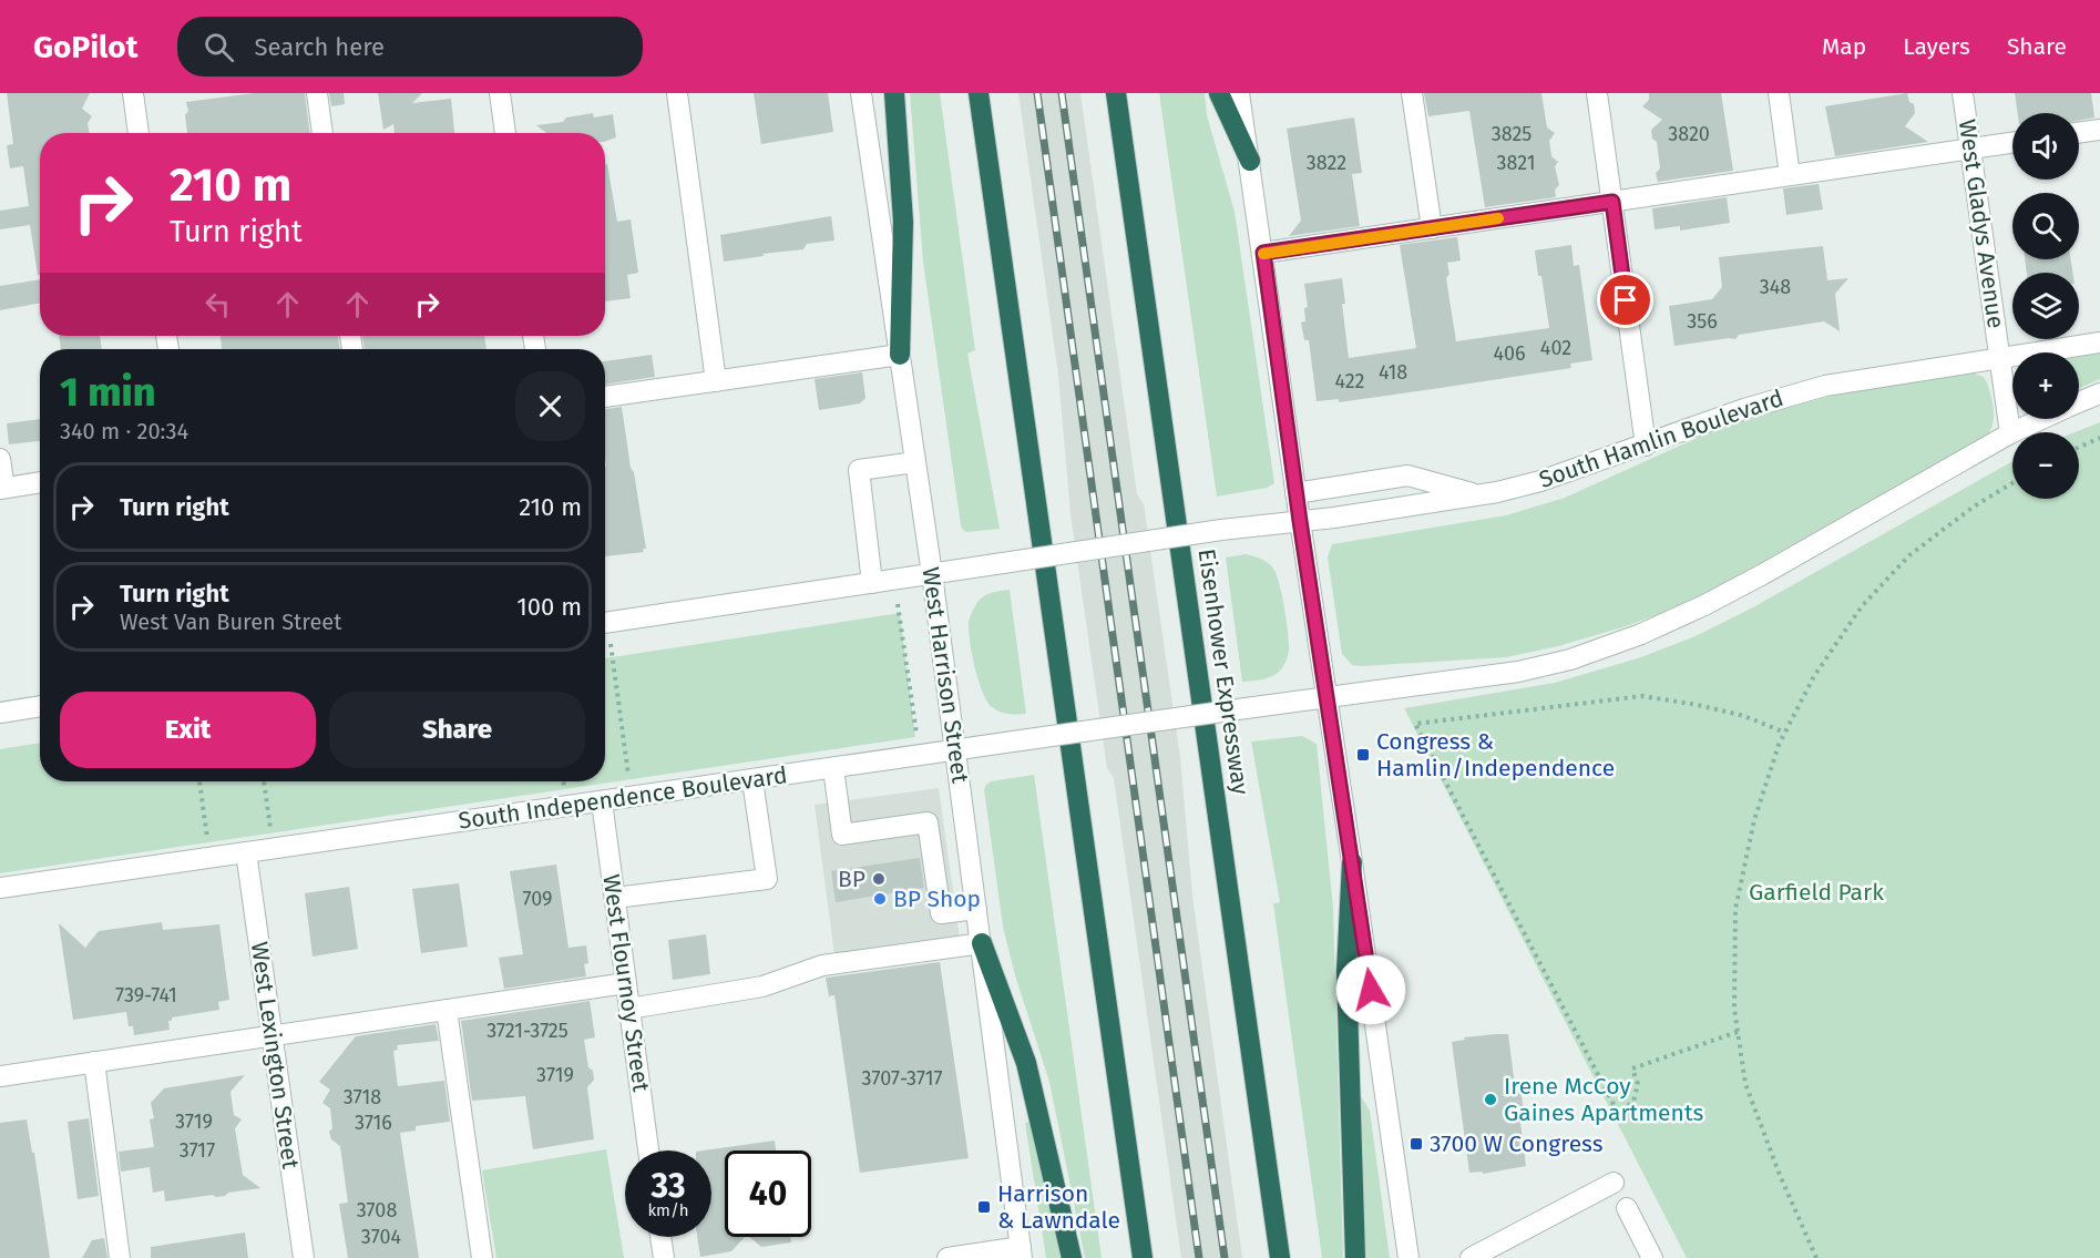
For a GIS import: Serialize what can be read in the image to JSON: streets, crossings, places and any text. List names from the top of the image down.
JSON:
{
  "streets": {
    "highway": ["Eisenhower Expressway"],
    "street": [
      "West Gladys Avenue",
      "South Hamlin Boulevard",
      "West Harrison Street",
      "South Independence Boulevard",
      "West Flournoy Street",
      "West Lexington Street"
    ]
  },
  "crossings": [
    ["West Gladys Avenue", "South Hamlin Boulevard"],
    ["South Hamlin Boulevard", "West Harrison Street"],
    ["West Harrison Street", "South Independence Boulevard"],
    ["South Independence Boulevard", "West Flournoy Street"],
    ["South Independence Boulevard", "West Lexington Street"]
  ],
  "parks": ["Garfield Park"],
  "places": {
    "transit": ["Congress & Hamlin/Independence", "3700 W Congress", "Harrison & Lawndale"],
    "other": ["BP", "BP Shop", "Irene McCoy Gaines Apartments"]
  },
  "house_numbers": [
    "3825",
    "3820",
    "3822",
    "3821",
    "348",
    "356",
    "402",
    "406",
    "418",
    "422",
    "709",
    "739-741",
    "3721-3725",
    "3719",
    "3707-3717",
    "3718",
    "3719",
    "3716",
    "3717",
    "3708",
    "3704"
  ],
  "page": {
    "header": "GoPilot",
    "search": "Search here",
    "nav": ["Map", "Layers", "Share"],
    "map_buttons": ["+", "−"],
    "turn": ["210 m", "Turn right"],
    "heading": ["1 min", "340 m · 20:34"],
    "list": [
      {
        "name": "Turn right",
        "value": "210 m"
      },
      {
        "name": "Turn right",
        "note": "West Van Buren Street",
        "value": "100 m"
      }
    ],
    "buttons": ["Exit", "Share"],
    "speed": "33 km/h",
    "limit": "40"
  }
}
